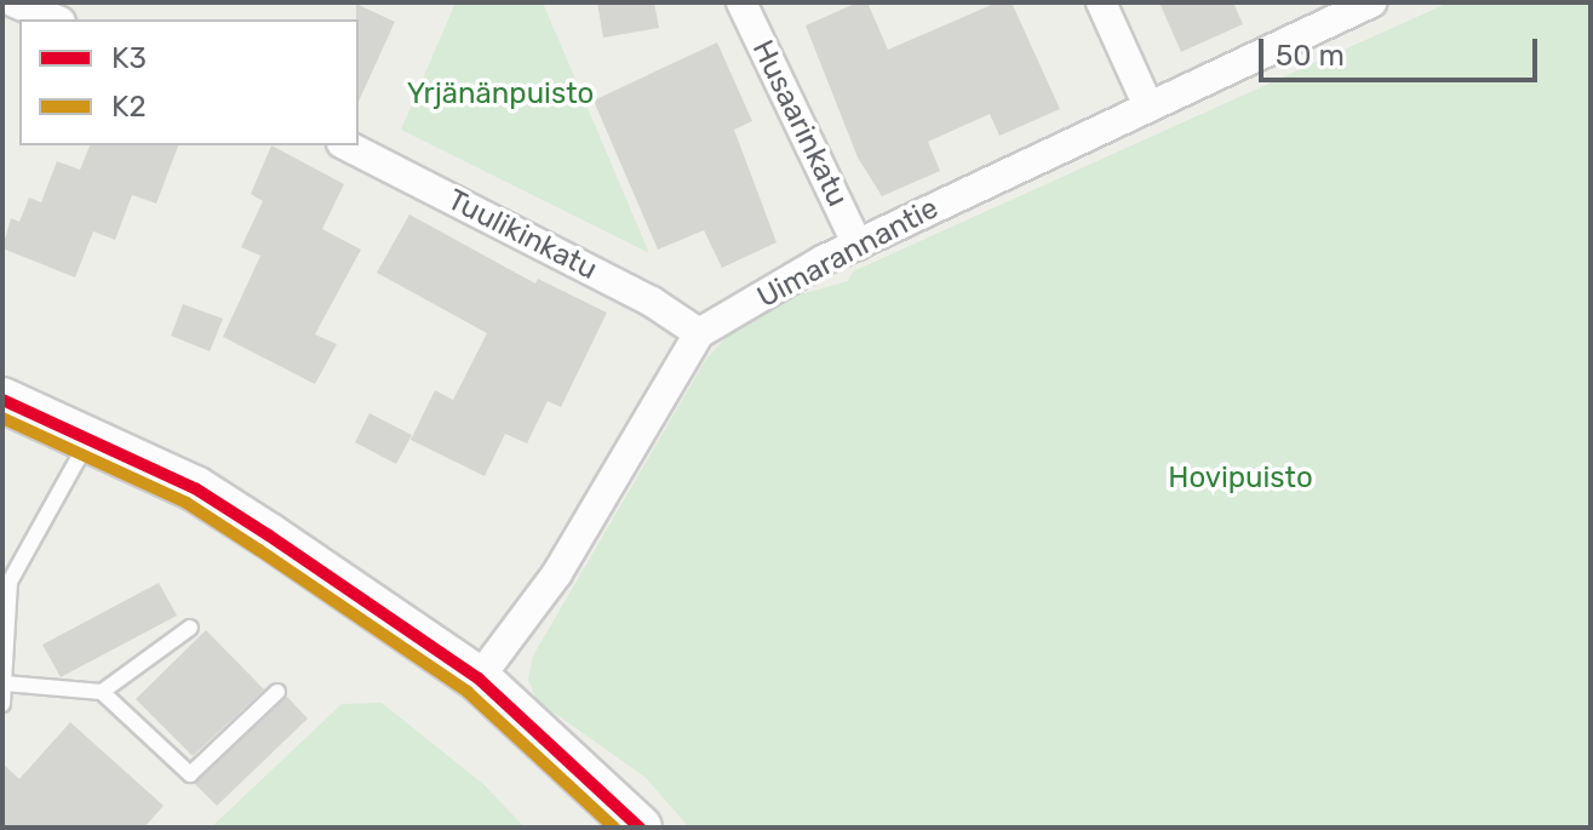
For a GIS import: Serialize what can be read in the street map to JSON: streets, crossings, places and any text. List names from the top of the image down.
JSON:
{
  "streets": {
    "street": ["Husaarinkatu", "Tuulikinkatu", "Uimarannantie"]
  },
  "crossings": [
    ["Husaarinkatu", "Uimarannantie"],
    ["Tuulikinkatu", "Uimarannantie"]
  ],
  "parks": ["Yrjänänpuisto", "Hovipuisto"],
  "lines": ["transit line K3", "transit line K2"],
  "legend": ["K3", "K2"],
  "scale_bar": "50 m"
}
